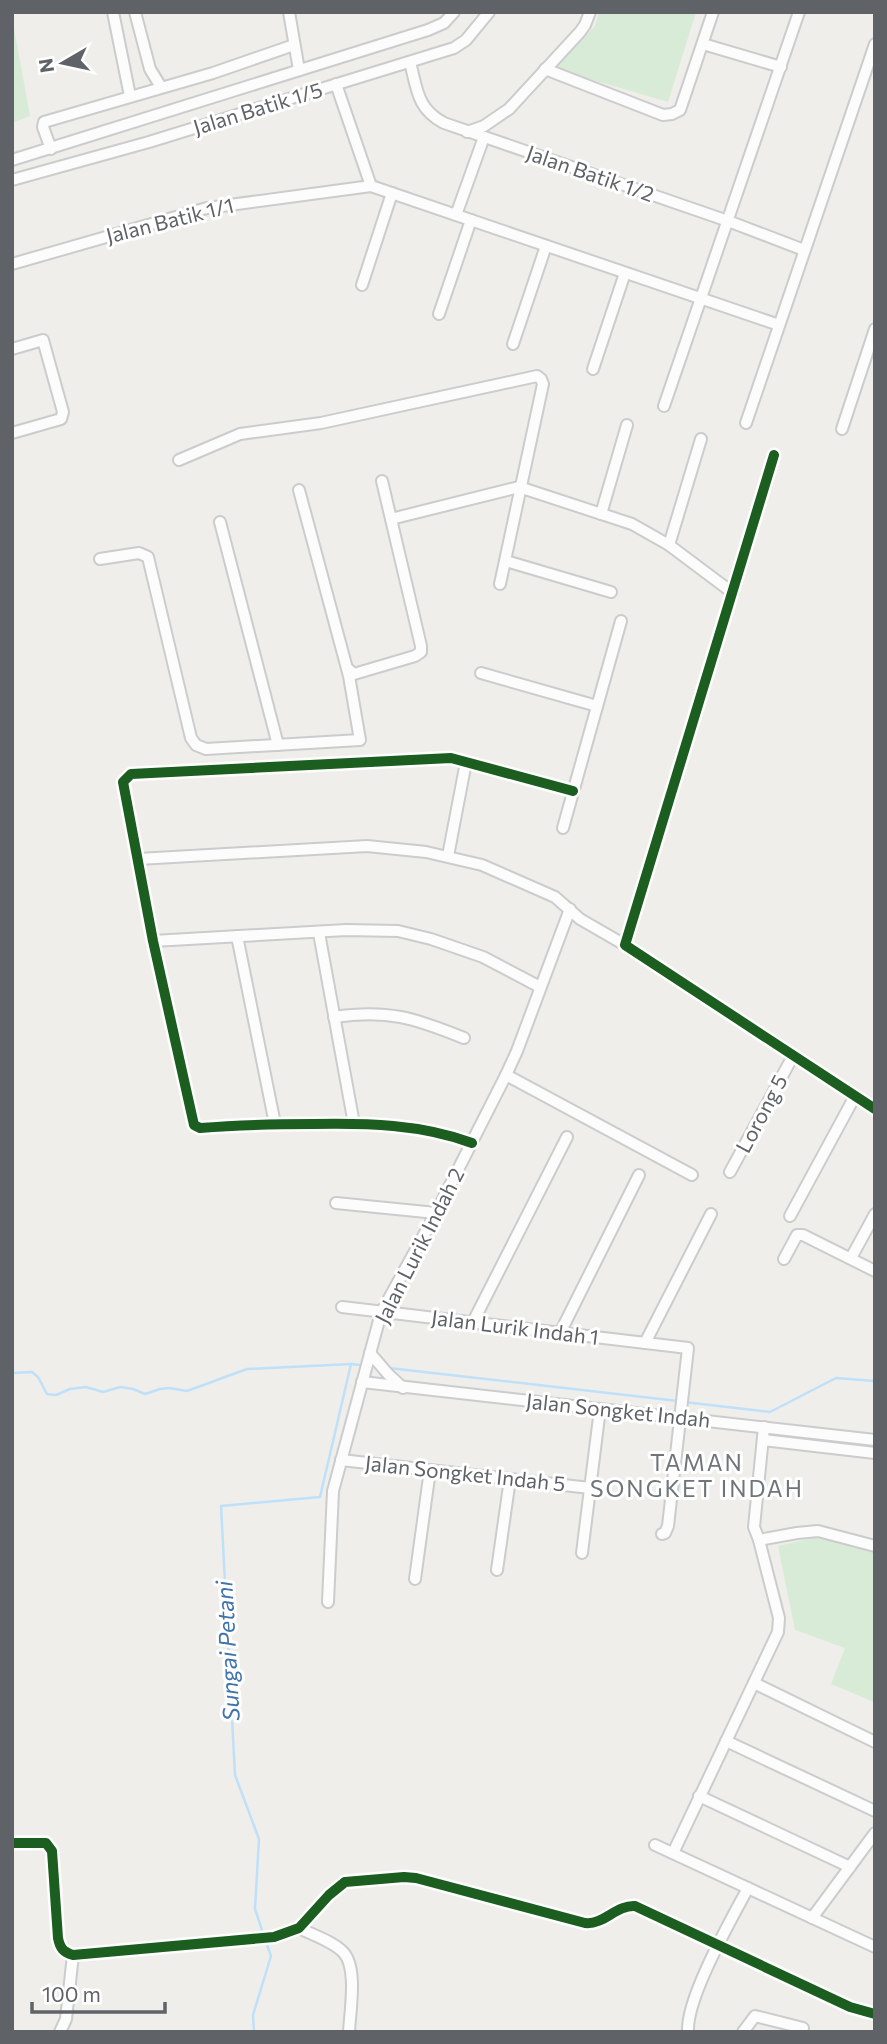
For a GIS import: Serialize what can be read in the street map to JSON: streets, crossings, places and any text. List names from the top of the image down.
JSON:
{
  "streets": {
    "street": [
      "Jalan Batik 1/5",
      "Jalan Batik 1/2",
      "Jalan Batik 1/1",
      "Lorong 5",
      "Jalan Lurik Indah 2",
      "Jalan Lurik Indah 1",
      "Jalan Songket Indah",
      "Jalan Songket Indah 5"
    ]
  },
  "crossings": [
    ["Jalan Batik 1/5", "Jalan Batik 1/2"],
    ["Jalan Lurik Indah 2", "Jalan Lurik Indah 1"],
    ["Jalan Lurik Indah 2", "Jalan Songket Indah"],
    ["Jalan Lurik Indah 2", "Jalan Songket Indah 5"],
    ["Jalan Lurik Indah 1", "Jalan Songket Indah"]
  ],
  "districts": ["TAMAN SONGKET INDAH"],
  "water": ["Sungai Petani"],
  "scale_bar": "100 m",
  "north": "left"
}
